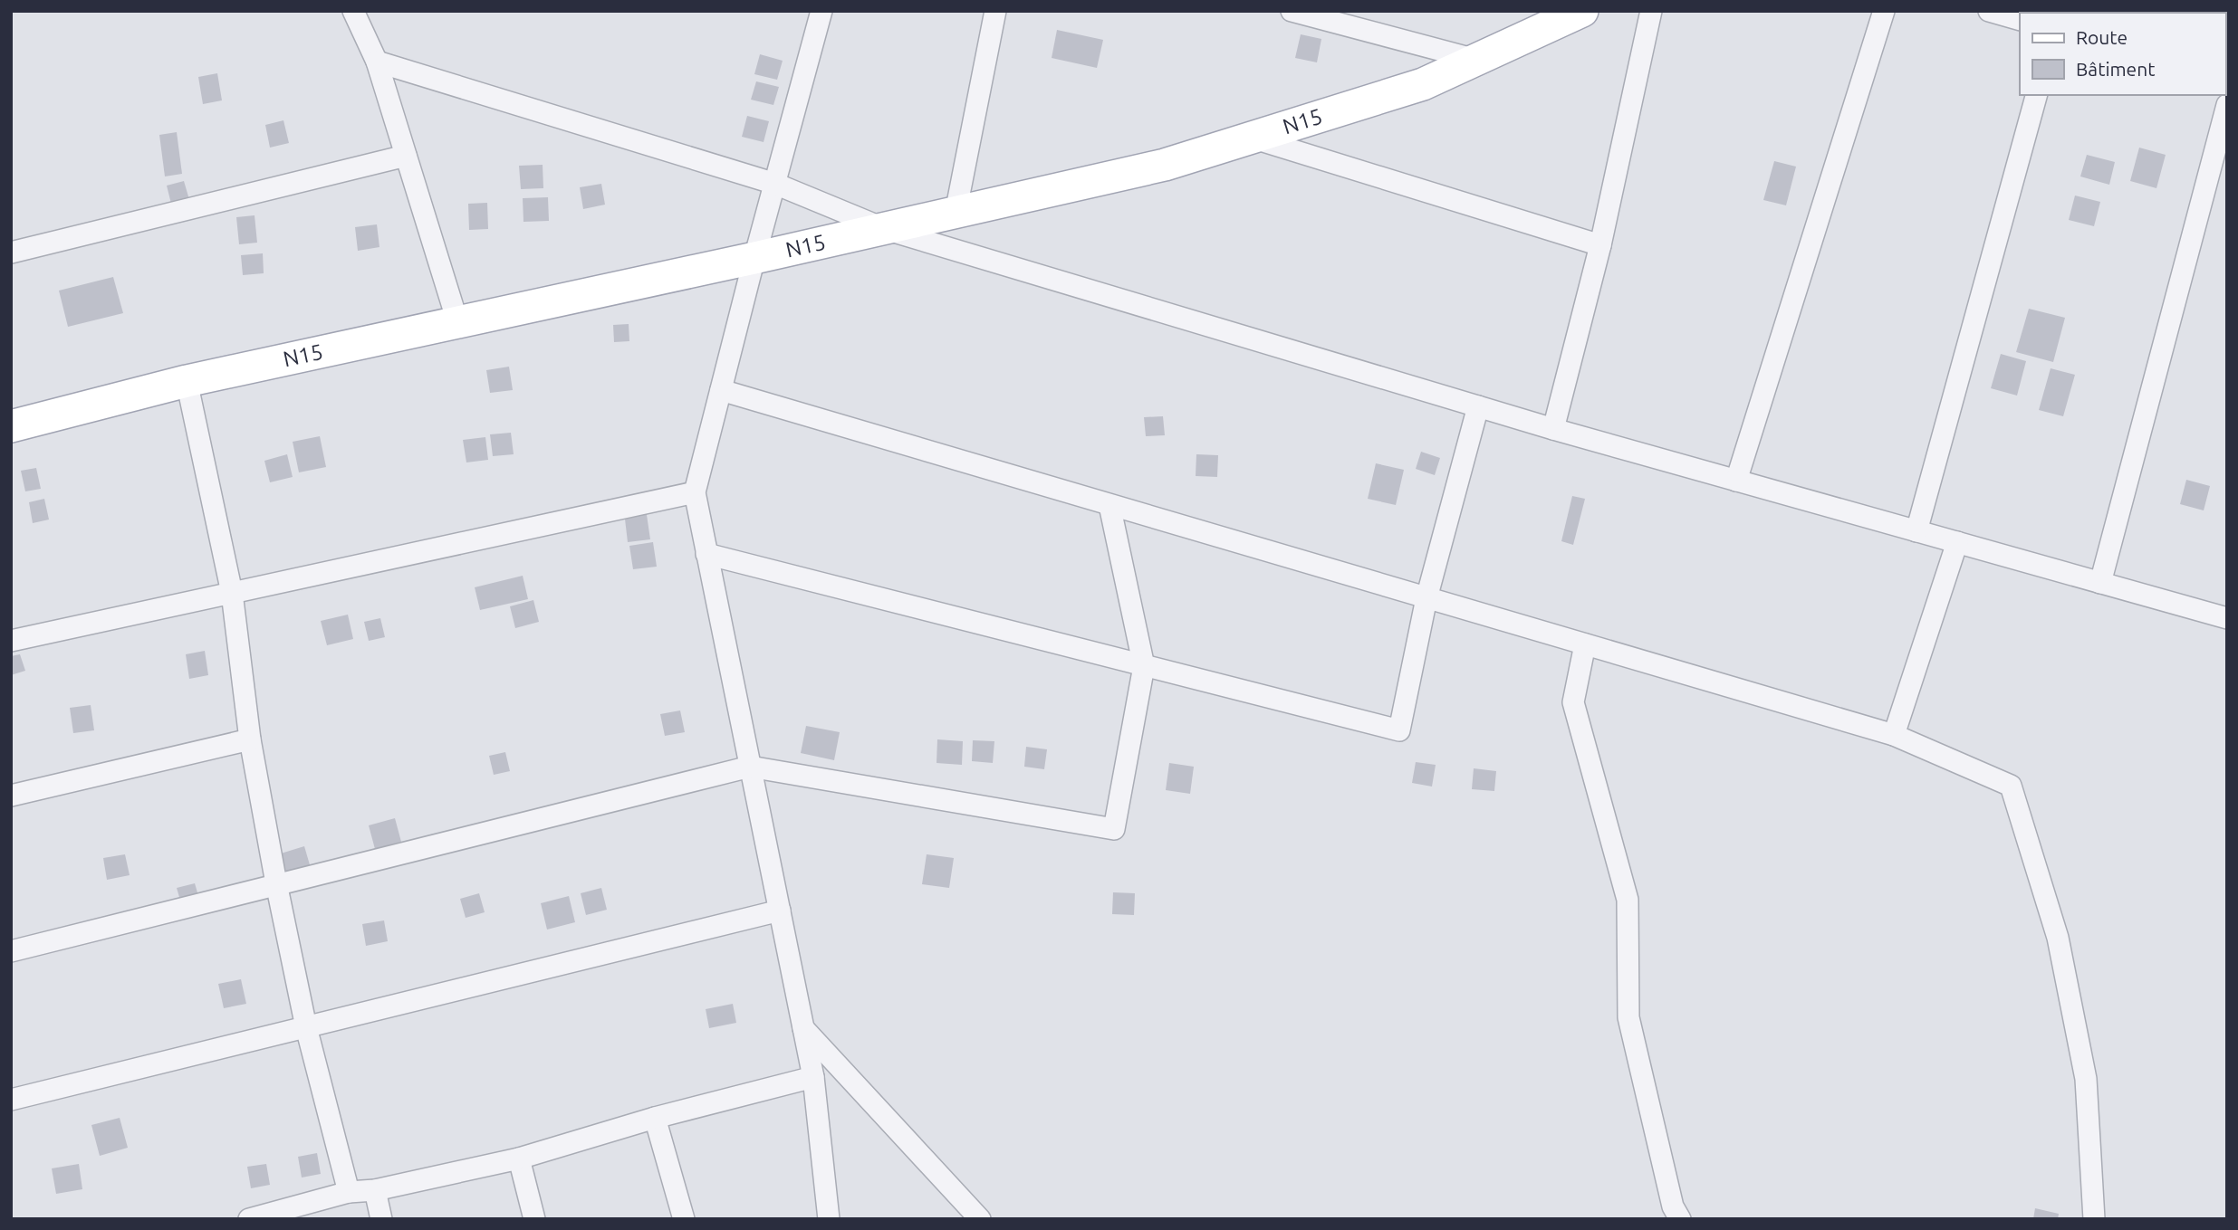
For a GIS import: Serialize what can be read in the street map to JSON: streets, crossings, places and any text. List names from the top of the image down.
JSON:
{
  "streets": {
    "main road": ["N15"]
  },
  "legend": ["Route", "Bâtiment"]
}
